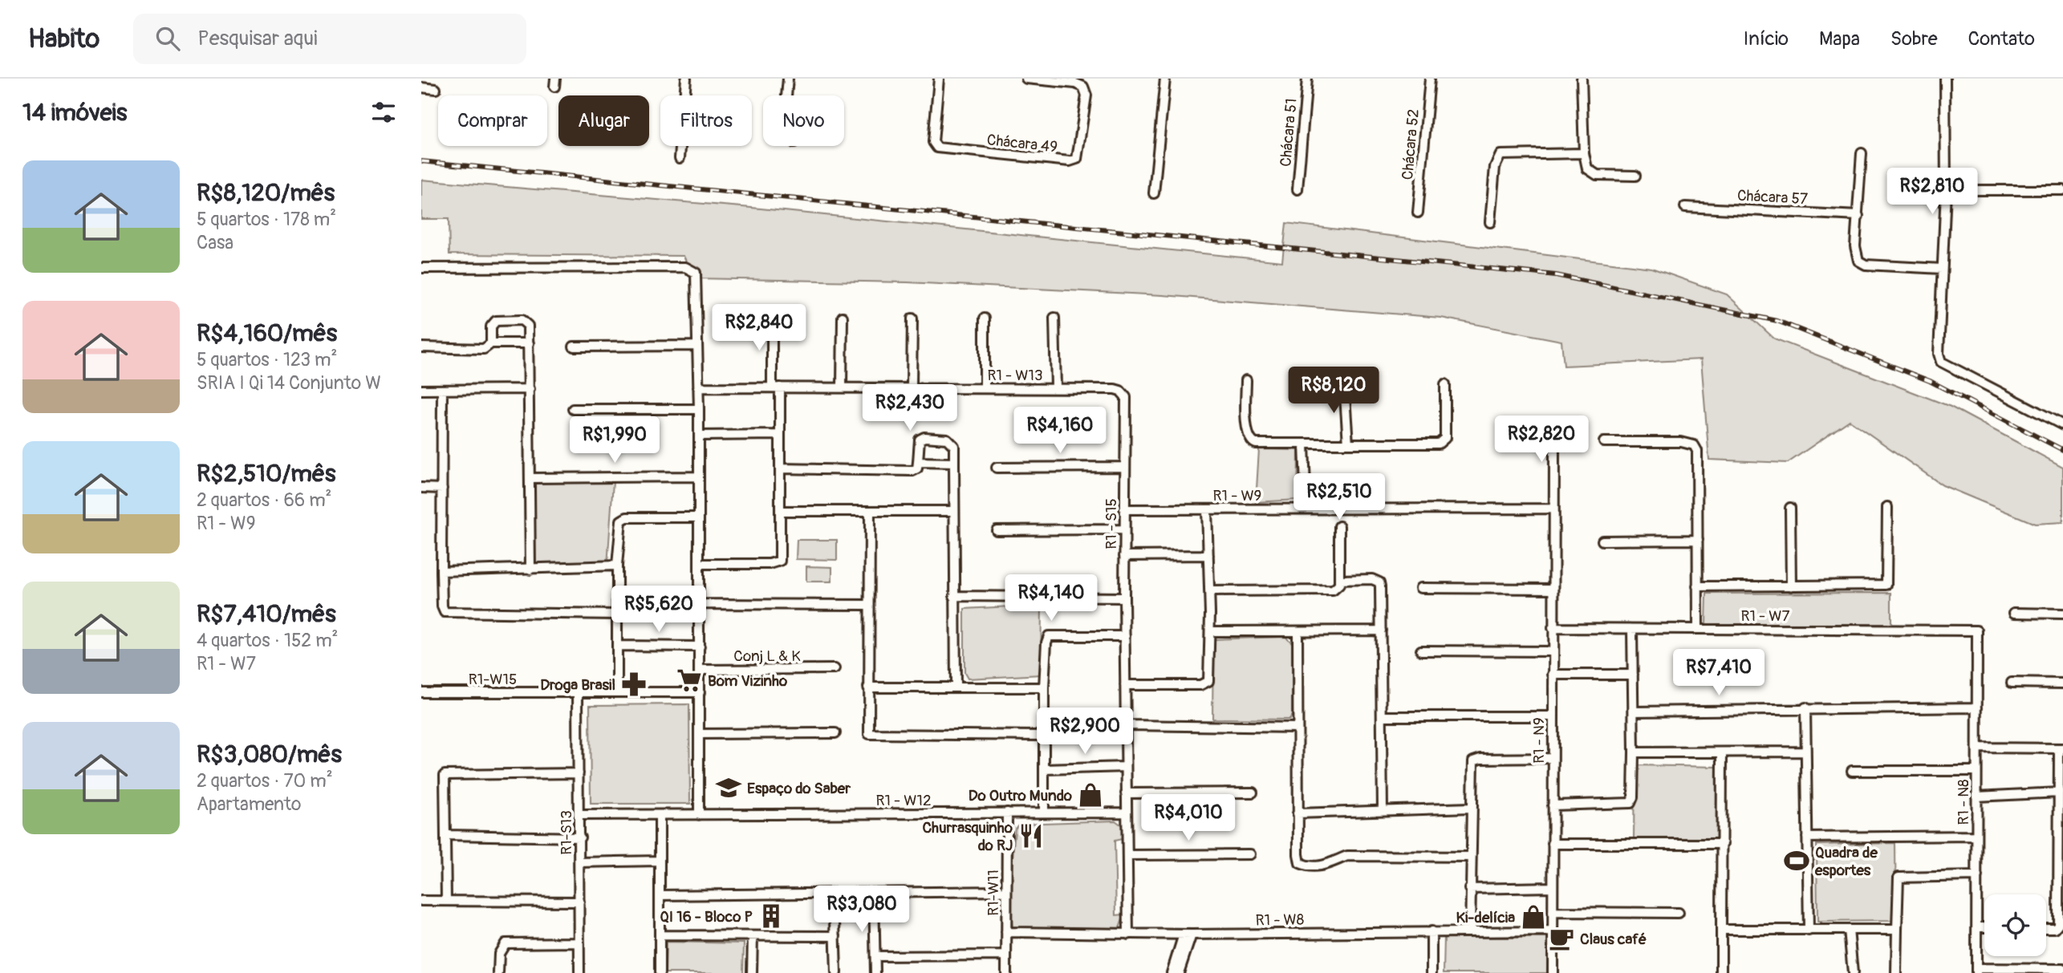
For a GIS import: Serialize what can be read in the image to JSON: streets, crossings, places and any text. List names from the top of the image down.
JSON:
{
  "streets": {
    "street": [
      "Chácara 51",
      "Chácara 49",
      "Chácara 52",
      "Chácara 57",
      "R1 - W13",
      "R1 - W9",
      "R1 - S15",
      "R1 - W7",
      "Conj L & K",
      "R1-W15",
      "R1 - N9",
      "R1 - W12",
      "R1 - N8",
      "R1-S13",
      "R1-W11",
      "R1 - W8"
    ]
  },
  "crossings": [
    ["R1 - W13", "R1 - S15"],
    ["R1 - W9", "R1 - S15"],
    ["R1 - W9", "R1 - N9"],
    ["R1 - S15", "R1 - W12"],
    ["R1 - S15", "R1 - W8"],
    ["R1 - W7", "R1 - N9"],
    ["R1 - W7", "R1 - N8"],
    ["R1-W15", "R1-S13"],
    ["R1 - N9", "R1 - W8"],
    ["R1 - W12", "R1-S13"],
    ["R1 - W12", "R1-W11"],
    ["R1-W11", "R1 - W8"]
  ],
  "places": {
    "supermarket": ["Bom Vizinho"],
    "pharmacy": ["Droga Brasil"],
    "school or university": ["Espaço do Saber"],
    "shop": ["Do Outro Mundo", "Ki-delícia"],
    "restaurant": ["Churrasquinho do RJ"],
    "sports": ["Quadra de esportes"],
    "building": ["QI 16 - Bloco P"],
    "cafe": ["Claus café"]
  },
  "page": {
    "header": "Habito",
    "search": "Pesquisar aqui",
    "nav": [
      "Início",
      "Mapa",
      "Sobre",
      "Contato"
    ],
    "heading": "14 imóveis",
    "chip": [
      "Comprar",
      "Alugar",
      "Filtros",
      "Novo"
    ],
    "list": [
      {
        "name": "R$8,120/mês",
        "note": "5 quartos · 178 m² · Casa"
      },
      {
        "name": "R$4,160/mês",
        "note": "5 quartos · 123 m² · SRIA I Qi 14 Conjunto W"
      },
      {
        "name": "R$2,510/mês",
        "note": "2 quartos · 66 m² · R1 - W9"
      },
      {
        "name": "R$7,410/mês",
        "note": "4 quartos · 152 m² · R1 - W7"
      },
      {
        "name": "R$3,080/mês",
        "note": "2 quartos · 70 m² · Apartamento"
      }
    ],
    "price": [
      "R$2,810",
      "R$2,840",
      "R$8,120",
      "R$2,430",
      "R$4,160",
      "R$2,820",
      "R$1,990",
      "R$2,510",
      "R$4,140",
      "R$5,620",
      "R$7,410",
      "R$2,900",
      "R$4,010",
      "R$3,080"
    ]
  }
}
